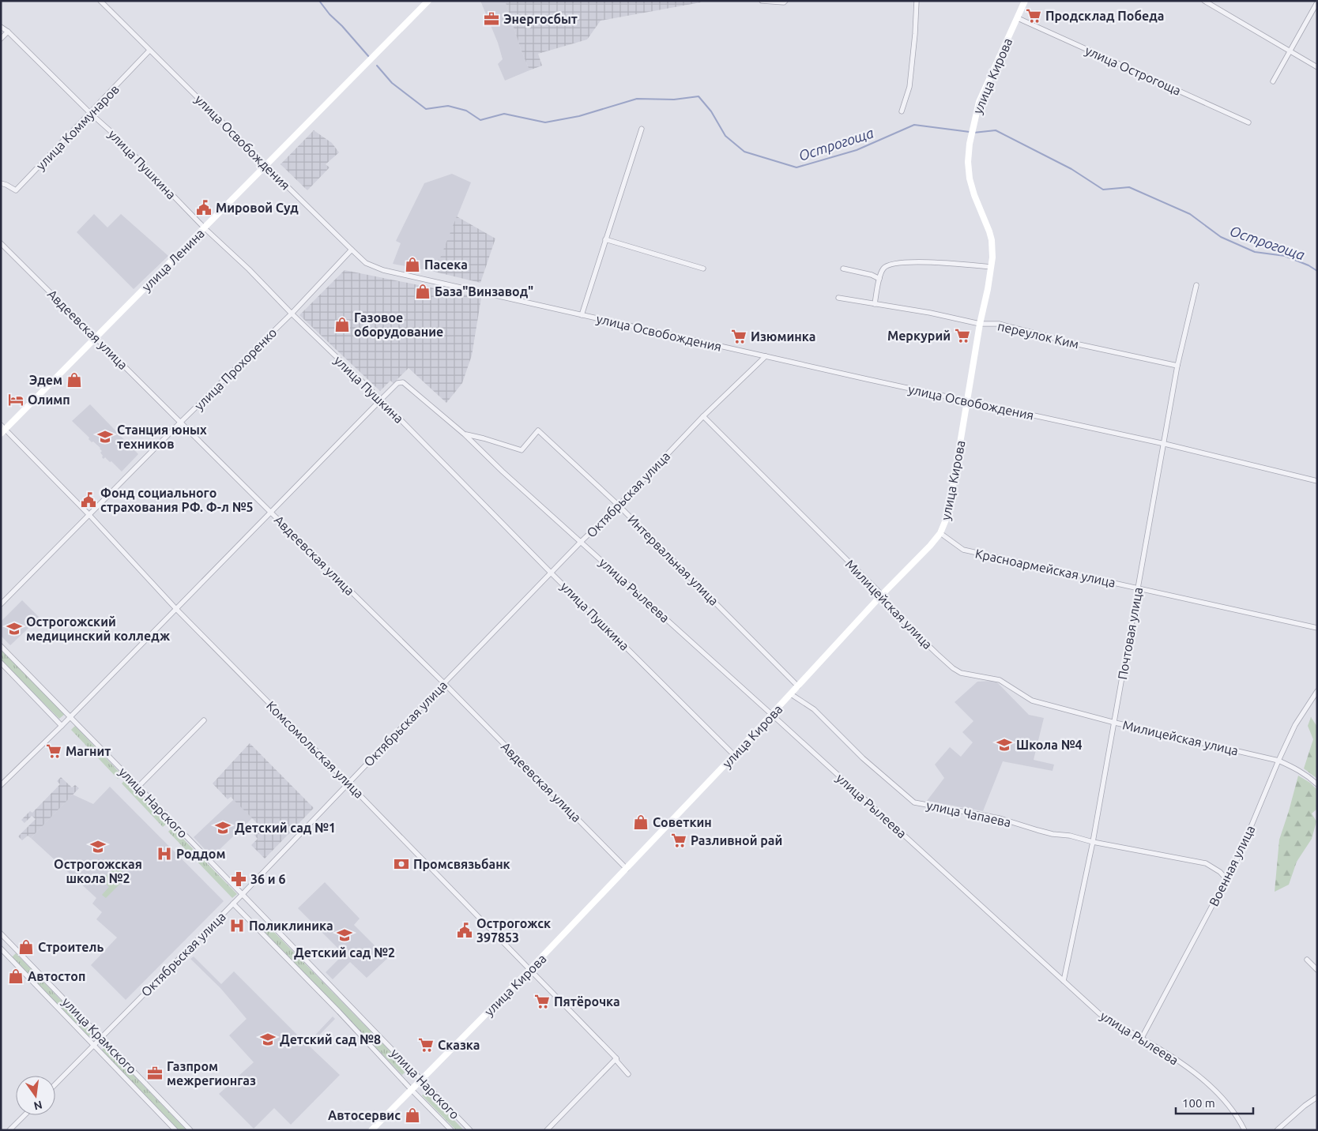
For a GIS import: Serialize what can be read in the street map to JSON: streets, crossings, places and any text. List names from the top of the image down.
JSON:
{
  "streets": {
    "main road": ["улица Кирова", "улица Ленина"],
    "street": [
      "улица Острогоща",
      "улица Коммунаров",
      "улица Освобождения",
      "улица Пушкина",
      "Авдеевская улица",
      "переулок Ким",
      "улица Прохоренко",
      "Октябрьская улица",
      "Интервальная улица",
      "Красноармейская улица",
      "улица Рылеева",
      "Милицейская улица",
      "Почтовая улица",
      "Комсомольская улица",
      "улица Нарского",
      "улица Чапаева",
      "Военная улица",
      "улица Крамского"
    ]
  },
  "crossings": [
    ["улица Острогоща", "улица Кирова"],
    ["улица Кирова", "улица Освобождения"],
    ["улица Кирова", "улица Пушкина"],
    ["улица Кирова", "Авдеевская улица"],
    ["улица Кирова", "переулок Ким"],
    ["улица Кирова", "Интервальная улица"],
    ["улица Кирова", "Красноармейская улица"],
    ["улица Кирова", "улица Рылеева"],
    ["улица Кирова", "Милицейская улица"],
    ["улица Кирова", "Комсомольская улица"],
    ["улица Кирова", "улица Нарского"],
    ["улица Кирова", "улица Чапаева"],
    ["улица Коммунаров", "улица Освобождения"],
    ["улица Коммунаров", "улица Пушкина"],
    ["улица Освобождения", "улица Ленина"],
    ["улица Освобождения", "улица Прохоренко"],
    ["улица Освобождения", "Октябрьская улица"],
    ["улица Освобождения", "Почтовая улица"],
    ["улица Пушкина", "улица Ленина"],
    ["улица Пушкина", "улица Прохоренко"],
    ["улица Пушкина", "Октябрьская улица"],
    ["улица Пушкина", "Интервальная улица"],
    ["улица Ленина", "Авдеевская улица"],
    ["улица Ленина", "Комсомольская улица"],
    ["Авдеевская улица", "улица Прохоренко"],
    ["Авдеевская улица", "Октябрьская улица"],
    ["переулок Ким", "Почтовая улица"],
    ["улица Прохоренко", "Комсомольская улица"],
    ["Октябрьская улица", "Интервальная улица"],
    ["Октябрьская улица", "улица Рылеева"],
    ["Октябрьская улица", "Милицейская улица"],
    ["Октябрьская улица", "Комсомольская улица"],
    ["Октябрьская улица", "улица Нарского"],
    ["Октябрьская улица", "улица Крамского"],
    ["Интервальная улица", "улица Рылеева"],
    ["Красноармейская улица", "Почтовая улица"],
    ["улица Рылеева", "Почтовая улица"],
    ["улица Рылеева", "Военная улица"],
    ["Милицейская улица", "Почтовая улица"],
    ["Милицейская улица", "Военная улица"],
    ["Почтовая улица", "улица Чапаева"],
    ["улица Чапаева", "Военная улица"]
  ],
  "water": ["Острогоща"],
  "places": {
    "supermarket": [
      "Продсклад Победа",
      "Меркурий",
      "Изюминка",
      "Магнит",
      "Разливной рай",
      "Пятёрочка",
      "Сказка"
    ],
    "office": ["Энергосбыт", "Газпром межрегионгаз"],
    "public building": ["Мировой Суд", "Фонд социального страхования РФ. Ф-л №5", "Острогожск 397853"],
    "shop": [
      "Пасека",
      "База\"Винзавод\"",
      "Газовое оборудование",
      "Эдем",
      "Советкин",
      "Строитель",
      "Автостоп",
      "Автосервис"
    ],
    "hotel": ["Олимп"],
    "school or university": [
      "Станция юных техников",
      "Острогожский медицинский колледж",
      "Школа №4",
      "Детский сад №1",
      "Острогожская школа №2",
      "Детский сад №2",
      "Детский сад №8"
    ],
    "hospital": ["Роддом", "Поликлиника"],
    "bank": ["Промсвязьбанк"],
    "pharmacy": ["36 и 6"]
  },
  "scale_bar": "100 m",
  "north": "bottom"
}
